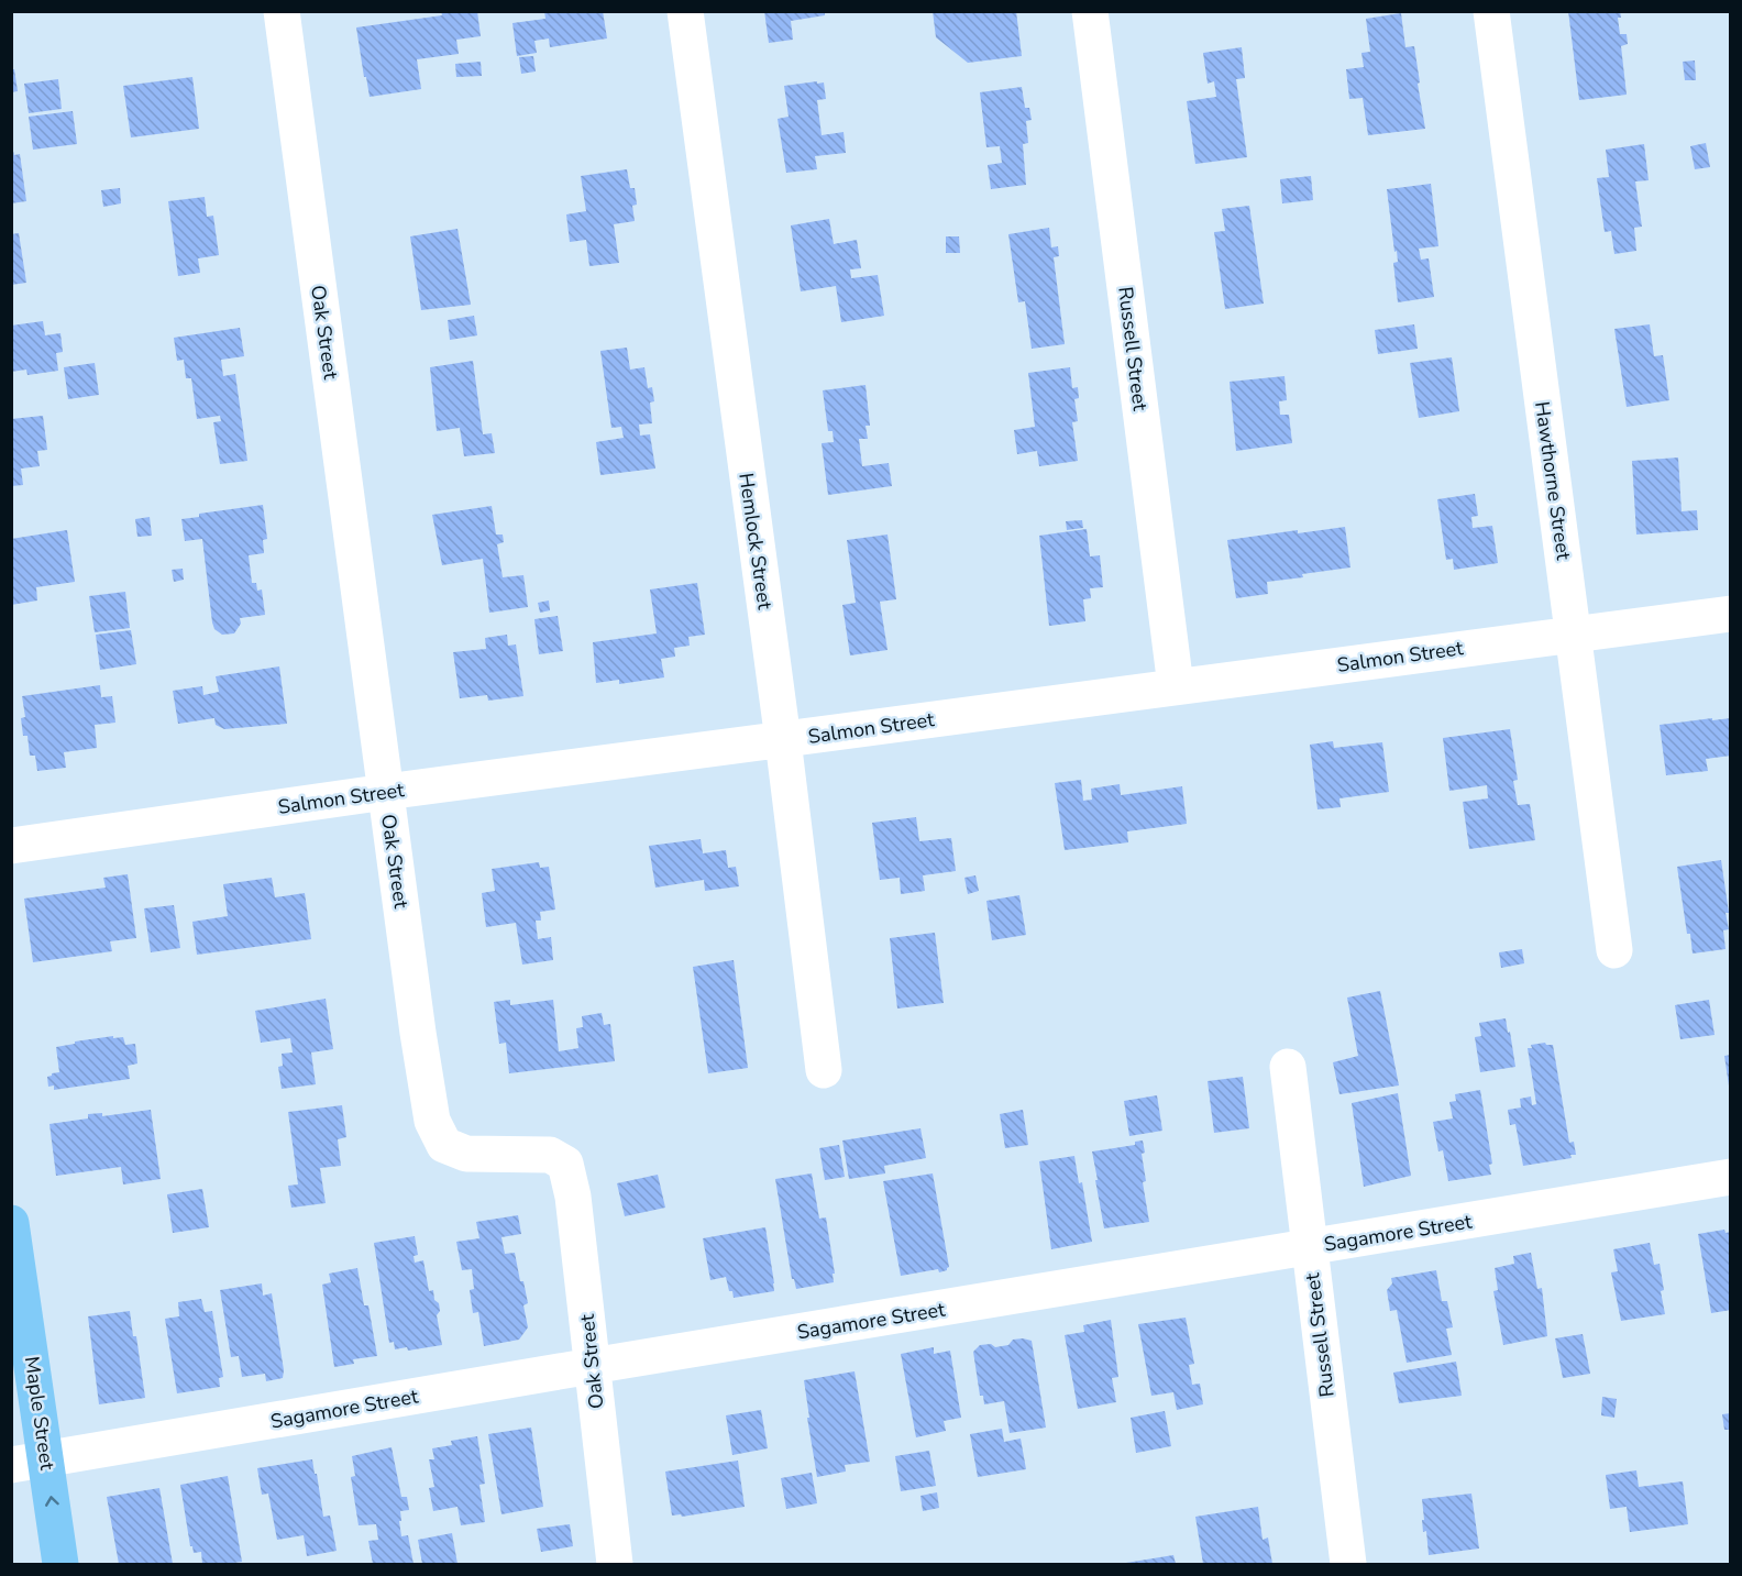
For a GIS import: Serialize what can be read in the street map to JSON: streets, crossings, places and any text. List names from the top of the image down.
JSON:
{
  "streets": {
    "main road": ["Maple Street"],
    "street": [
      "Oak Street",
      "Russell Street",
      "Hawthorne Street",
      "Hemlock Street",
      "Salmon Street",
      "Sagamore Street"
    ]
  },
  "crossings": [
    ["Oak Street", "Salmon Street"],
    ["Oak Street", "Sagamore Street"],
    ["Russell Street", "Salmon Street"],
    ["Russell Street", "Sagamore Street"],
    ["Hawthorne Street", "Salmon Street"],
    ["Hemlock Street", "Salmon Street"],
    ["Sagamore Street", "Maple Street"]
  ]
}
